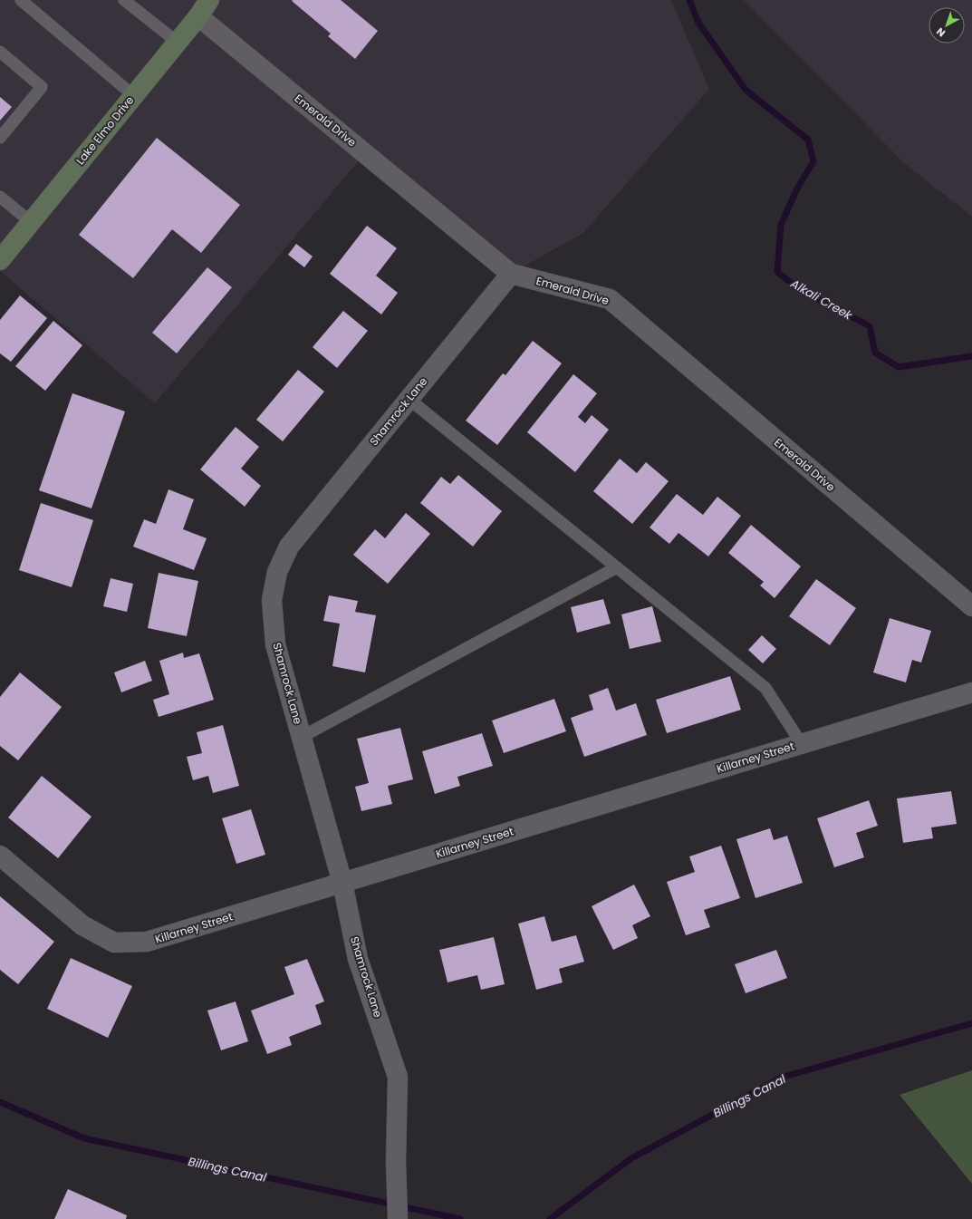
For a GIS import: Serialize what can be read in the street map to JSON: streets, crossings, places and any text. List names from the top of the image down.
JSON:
{
  "streets": {
    "main road": ["Lake Elmo Drive"],
    "street": ["Emerald Drive", "Shamrock Lane", "Killarney Street"]
  },
  "crossings": [
    ["Emerald Drive", "Lake Elmo Drive"],
    ["Emerald Drive", "Shamrock Lane"],
    ["Shamrock Lane", "Killarney Street"]
  ],
  "water": ["Alkali Creek", "Billings Canal"],
  "north": "bottom left"
}
